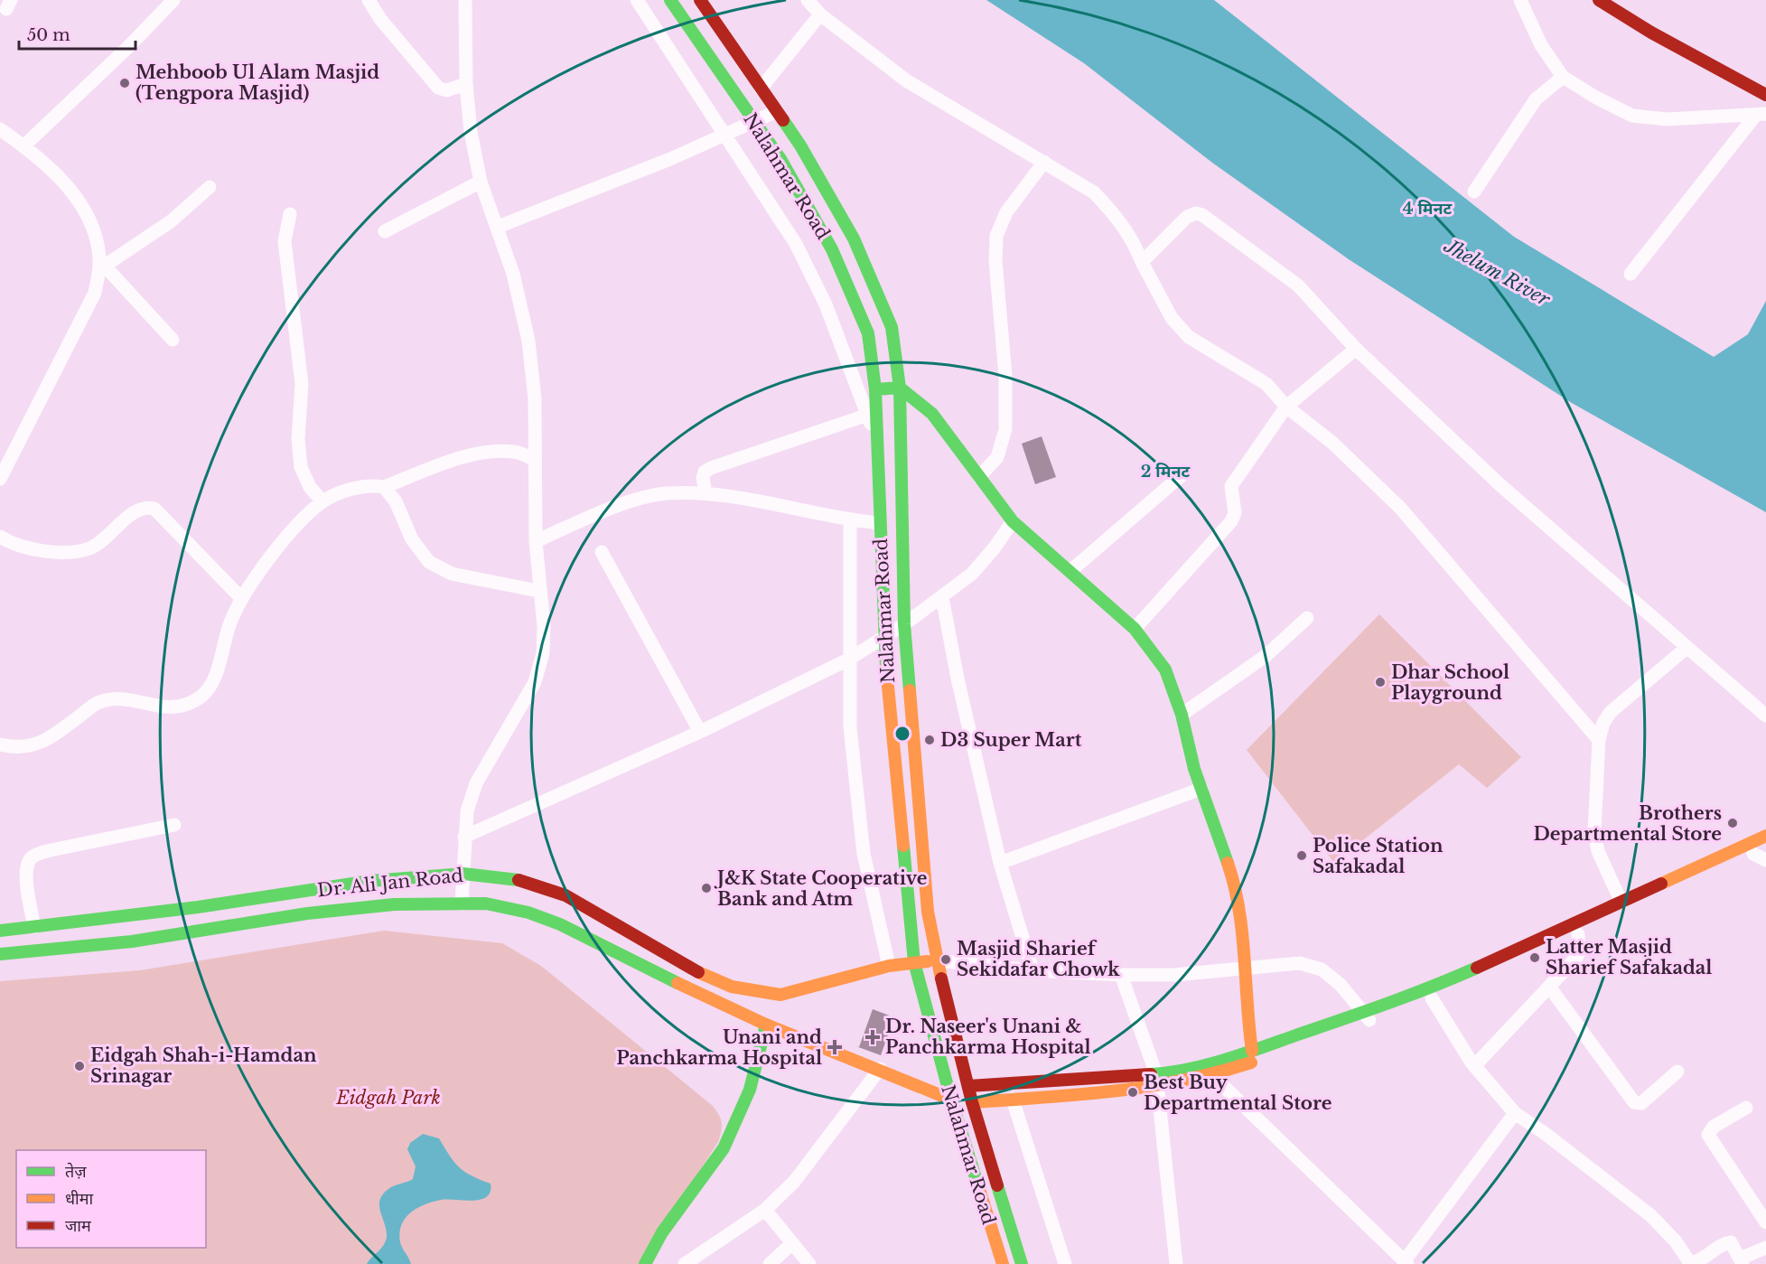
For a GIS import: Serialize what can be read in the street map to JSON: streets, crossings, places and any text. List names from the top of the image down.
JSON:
{
  "streets": {
    "main road": ["Nalahmar Road", "Dr. Ali Jan Road"]
  },
  "crossings": [
    ["Nalahmar Road", "Dr. Ali Jan Road"]
  ],
  "water": ["Jhelum River"],
  "parks": ["Eidgah Park"],
  "places": {
    "other": [
      "Mehboob Ul Alam Masjid (Tengpora Masjid)",
      "Dhar School Playground",
      "D3 Super Mart",
      "Brothers Departmental Store",
      "Police Station Safakadal",
      "J&K State Cooperative Bank and Atm",
      "Latter Masjid Sharief Safakadal",
      "Masjid Sharief Sekidafar Chowk",
      "Eidgah Shah-i-Hamdan Srinagar",
      "Best Buy Departmental Store"
    ],
    "health": ["Dr. Naseer's Unani & Panchkarma Hospital", "Unani and Panchkarma Hospital"]
  },
  "legend": ["तेज़", "धीमा", "जाम"],
  "scale_bar": "50 m",
  "rings": ["4 मिनट", "2 मिनट"]
}
